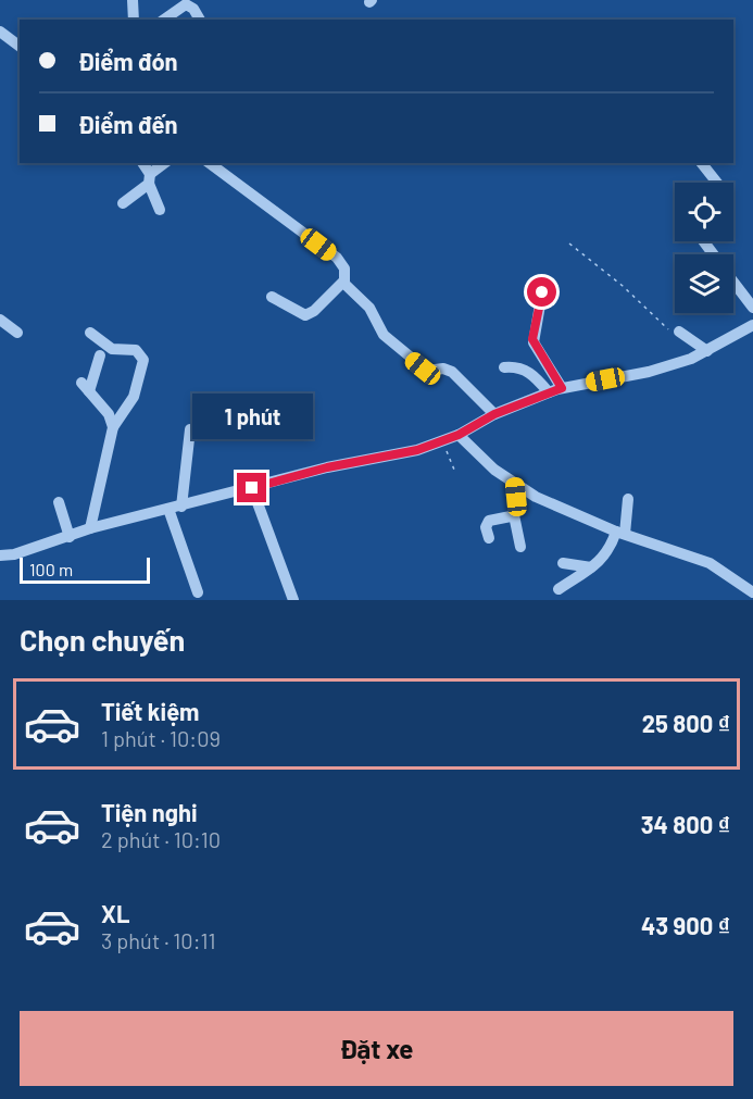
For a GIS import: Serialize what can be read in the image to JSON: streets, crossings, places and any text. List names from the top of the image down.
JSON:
{
  "scale_bar": "100 m",
  "page": {
    "banner": ["Điểm đón", "Điểm đến"],
    "bubble": "1 phút",
    "scale": "100 m",
    "heading": "Chọn chuyến",
    "list": [
      {
        "name": "Tiết kiệm",
        "note": "1 phút · 10:09",
        "value": "25 800 ₫"
      },
      {
        "name": "Tiện nghi",
        "note": "2 phút · 10:10",
        "value": "34 800 ₫"
      },
      {
        "name": "XL",
        "note": "3 phút · 10:11",
        "value": "43 900 ₫"
      }
    ],
    "buttons": "Đặt xe"
  }
}
